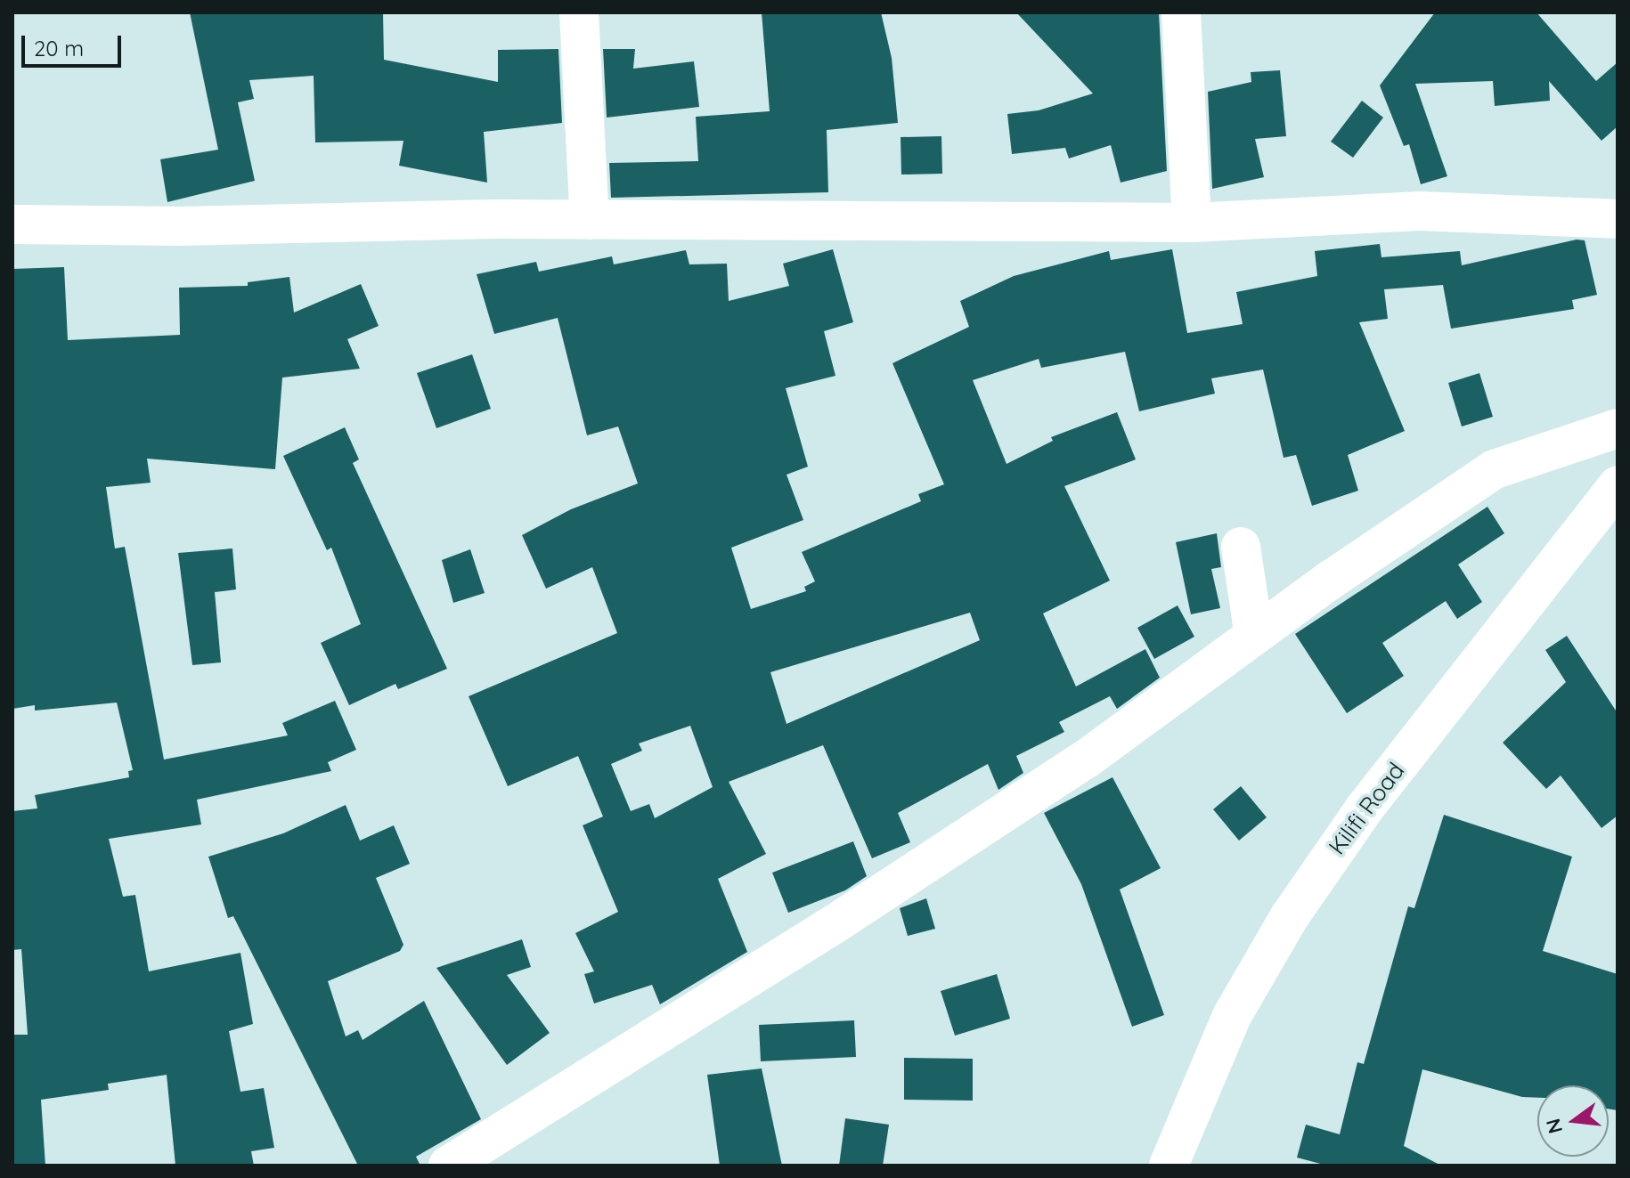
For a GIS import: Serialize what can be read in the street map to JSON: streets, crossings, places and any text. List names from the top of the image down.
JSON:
{
  "streets": {
    "street": ["Kilifi Road"]
  },
  "scale_bar": "20 m",
  "north": "left"
}
